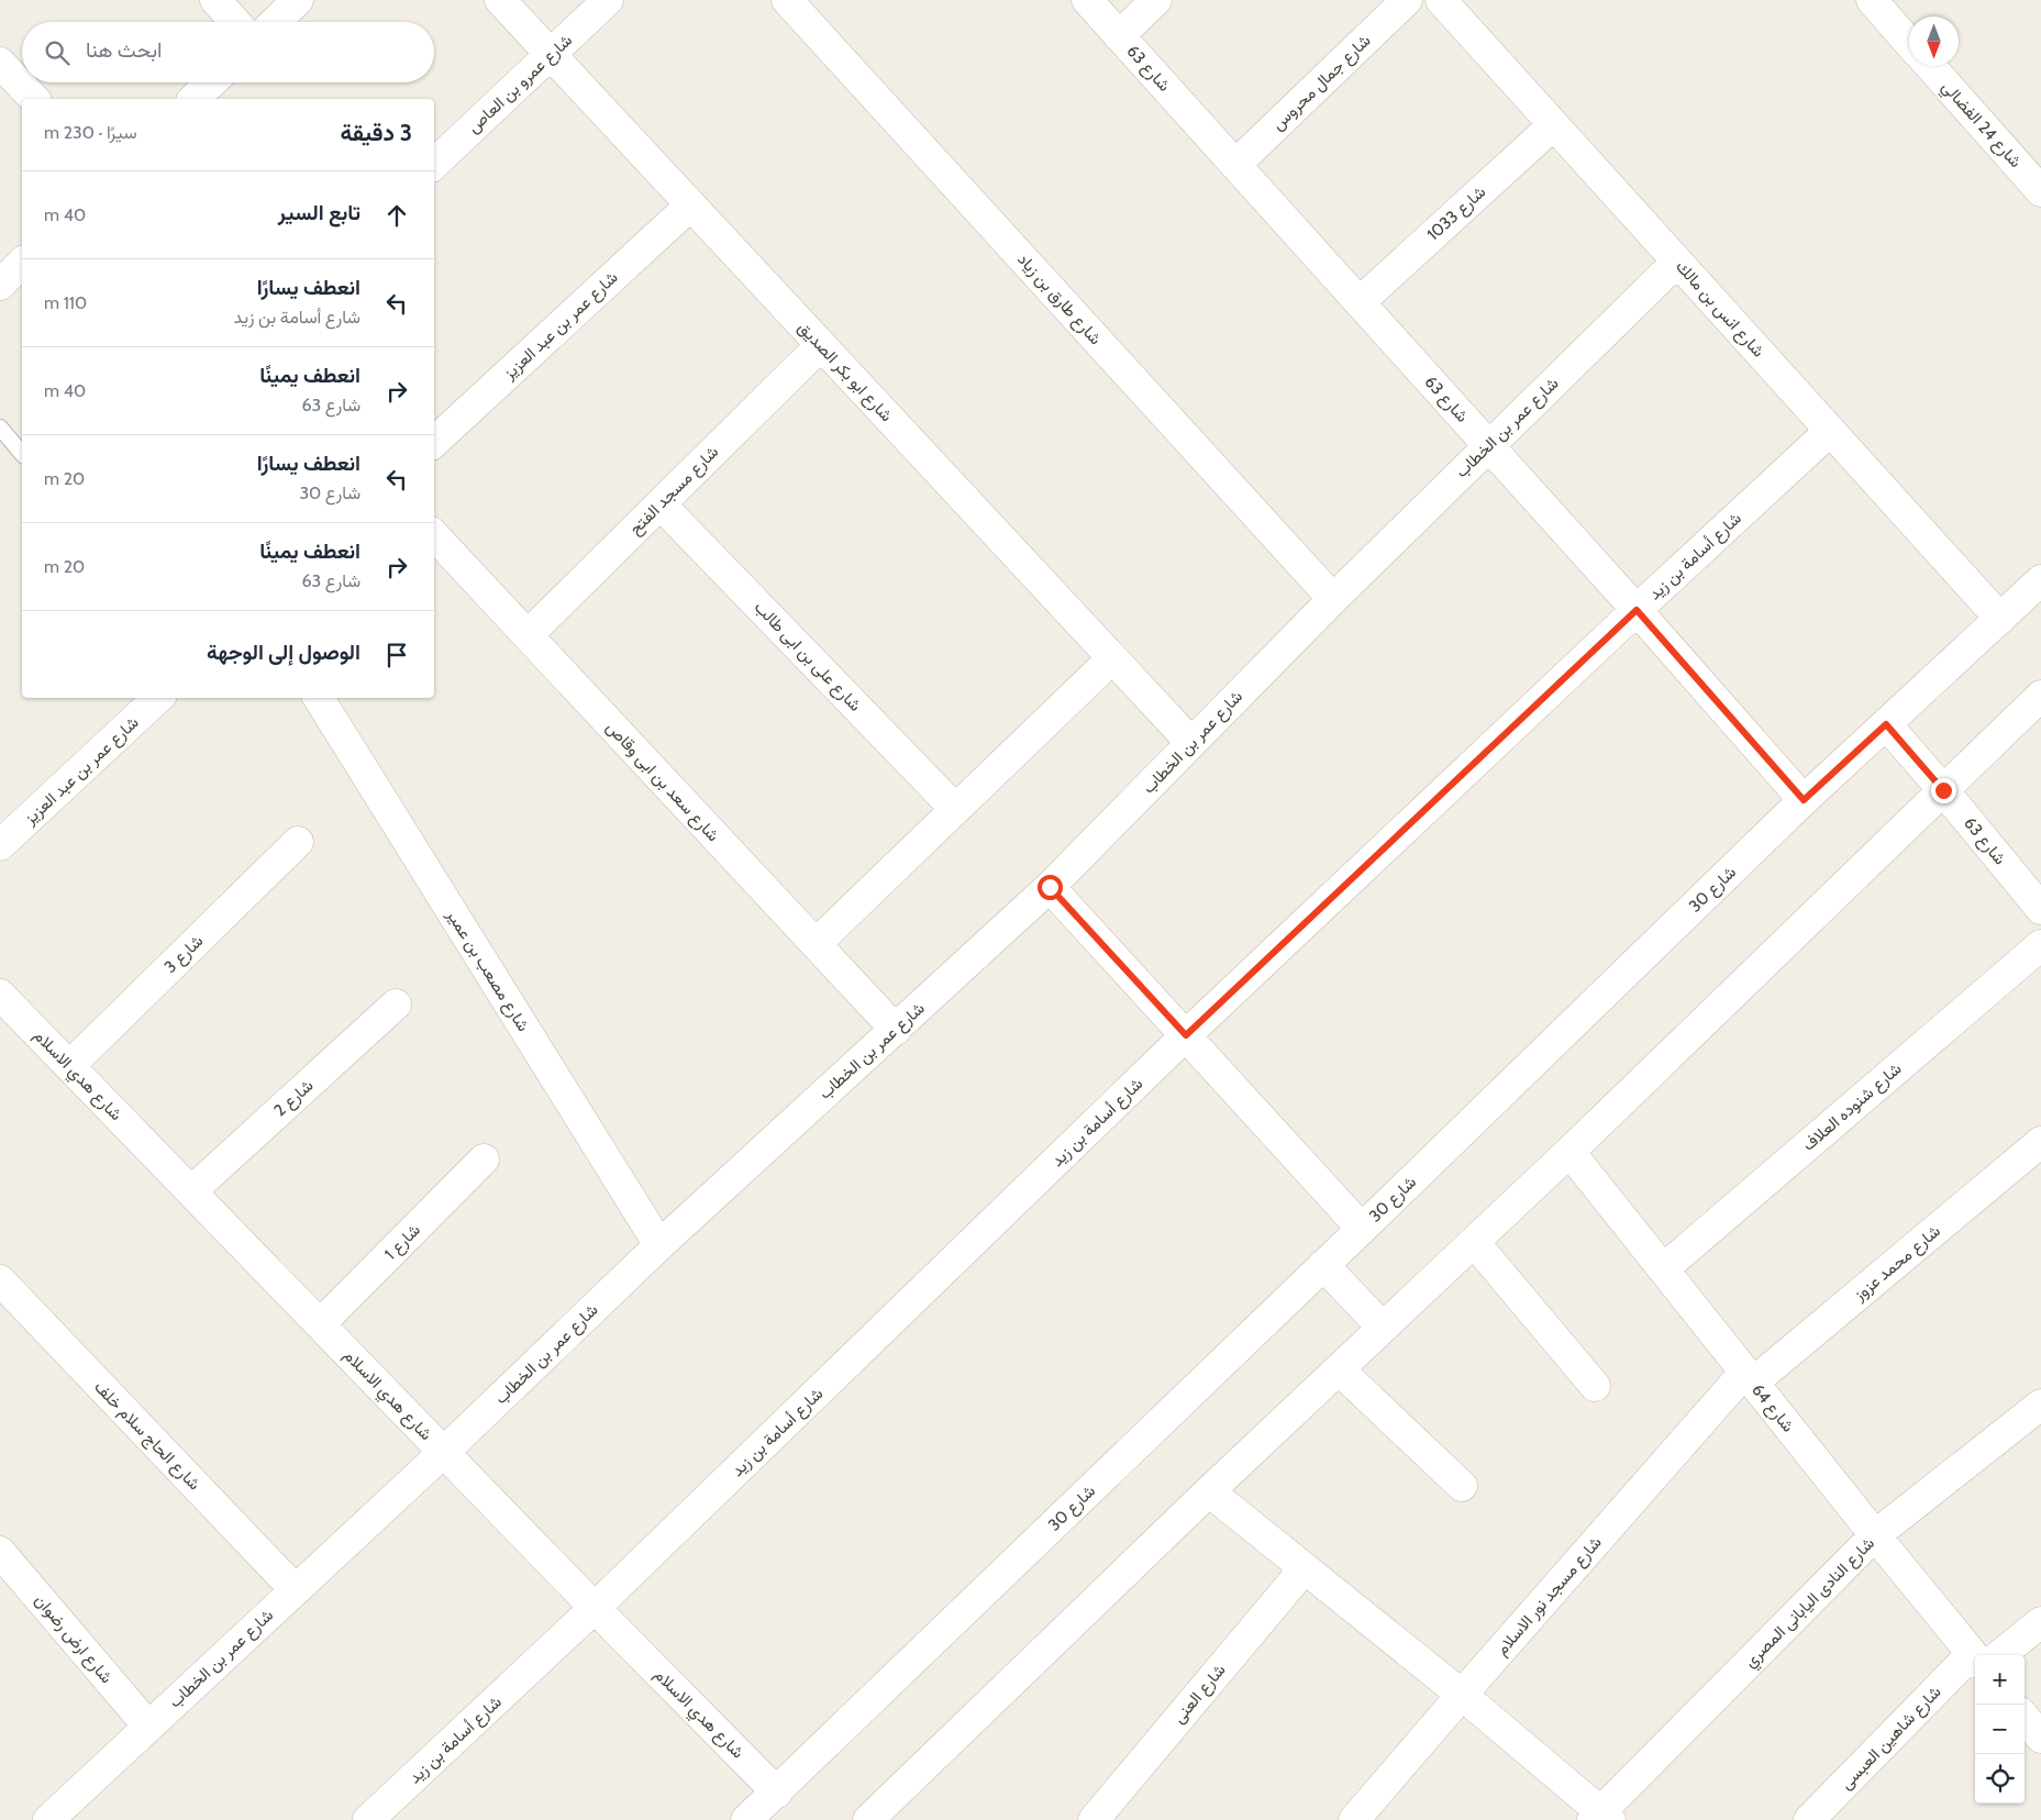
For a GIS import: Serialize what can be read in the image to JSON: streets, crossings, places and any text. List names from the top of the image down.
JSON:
{
  "streets": {
    "street": [
      "شارع 63",
      "شارع جمال محروس",
      "شارع عمرو بن العاص",
      "شارع 24 الفضالي",
      "شارع 1033",
      "شارع طارق بن زياد",
      "شارع انس بن مالك",
      "شارع عمر بن عبد العزيز",
      "شارع ابو بكر الصديق",
      "شارع عمر بن الخطاب",
      "شارع مسجد الفتح",
      "شارع أسامة بن زيد",
      "شارع على بن ابى طالب",
      "شارع سعد بن ابى وقاص",
      "شارع 30",
      "شارع 3",
      "شارع مصعب بن عمير",
      "شارع هدي الاسلام",
      "شارع 2",
      "شارع شنوده العلاف",
      "شارع 1",
      "شارع محمد عزوز",
      "شارع 64",
      "شارع الحاج سلام خلف",
      "شارع مسجد نور الاسلام",
      "شارع النادى اليابانى المصري",
      "شارع ارض رضوان",
      "شارع العنى",
      "شارع شاهين العبسى"
    ]
  },
  "crossings": [
    ["شارع 63", "شارع جمال محروس"],
    ["شارع 63", "شارع 1033"],
    ["شارع 63", "شارع عمر بن الخطاب"],
    ["شارع 63", "شارع أسامة بن زيد"],
    ["شارع 63", "شارع 30"],
    ["شارع عمرو بن العاص", "شارع ابو بكر الصديق"],
    ["شارع 1033", "شارع انس بن مالك"],
    ["شارع طارق بن زياد", "شارع عمر بن الخطاب"],
    ["شارع انس بن مالك", "شارع عمر بن الخطاب"],
    ["شارع انس بن مالك", "شارع أسامة بن زيد"],
    ["شارع انس بن مالك", "شارع 30"],
    ["شارع عمر بن عبد العزيز", "شارع ابو بكر الصديق"],
    ["شارع ابو بكر الصديق", "شارع عمر بن الخطاب"],
    ["شارع ابو بكر الصديق", "شارع مسجد الفتح"],
    ["شارع عمر بن الخطاب", "شارع سعد بن ابى وقاص"],
    ["شارع عمر بن الخطاب", "شارع مصعب بن عمير"],
    ["شارع عمر بن الخطاب", "شارع هدي الاسلام"],
    ["شارع عمر بن الخطاب", "شارع الحاج سلام خلف"],
    ["شارع عمر بن الخطاب", "شارع ارض رضوان"],
    ["شارع مسجد الفتح", "شارع على بن ابى طالب"],
    ["شارع مسجد الفتح", "شارع سعد بن ابى وقاص"],
    ["شارع أسامة بن زيد", "شارع هدي الاسلام"],
    ["شارع 30", "شارع هدي الاسلام"],
    ["شارع 3", "شارع هدي الاسلام"],
    ["شارع هدي الاسلام", "شارع 2"],
    ["شارع هدي الاسلام", "شارع 1"],
    ["شارع شنوده العلاف", "شارع 64"],
    ["شارع محمد عزوز", "شارع 64"],
    ["شارع محمد عزوز", "شارع مسجد نور الاسلام"],
    ["شارع 64", "شارع مسجد نور الاسلام"],
    ["شارع 64", "شارع النادى اليابانى المصري"]
  ],
  "north": "bottom",
  "page": {
    "search": "ابحث هنا",
    "heading": ["3 دقيقة", "سيرًا · 230 m"],
    "list": [
      ["تابع السير", "40 m"],
      ["انعطف يسارًا", "شارع أسامة بن زيد", "110 m"],
      ["انعطف يمينًا", "شارع 63", "40 m"],
      ["انعطف يسارًا", "شارع 30", "20 m"],
      ["انعطف يمينًا", "شارع 63", "20 m"],
      "الوصول إلى الوجهة"
    ],
    "map_buttons": ["+", "−"]
  }
}
